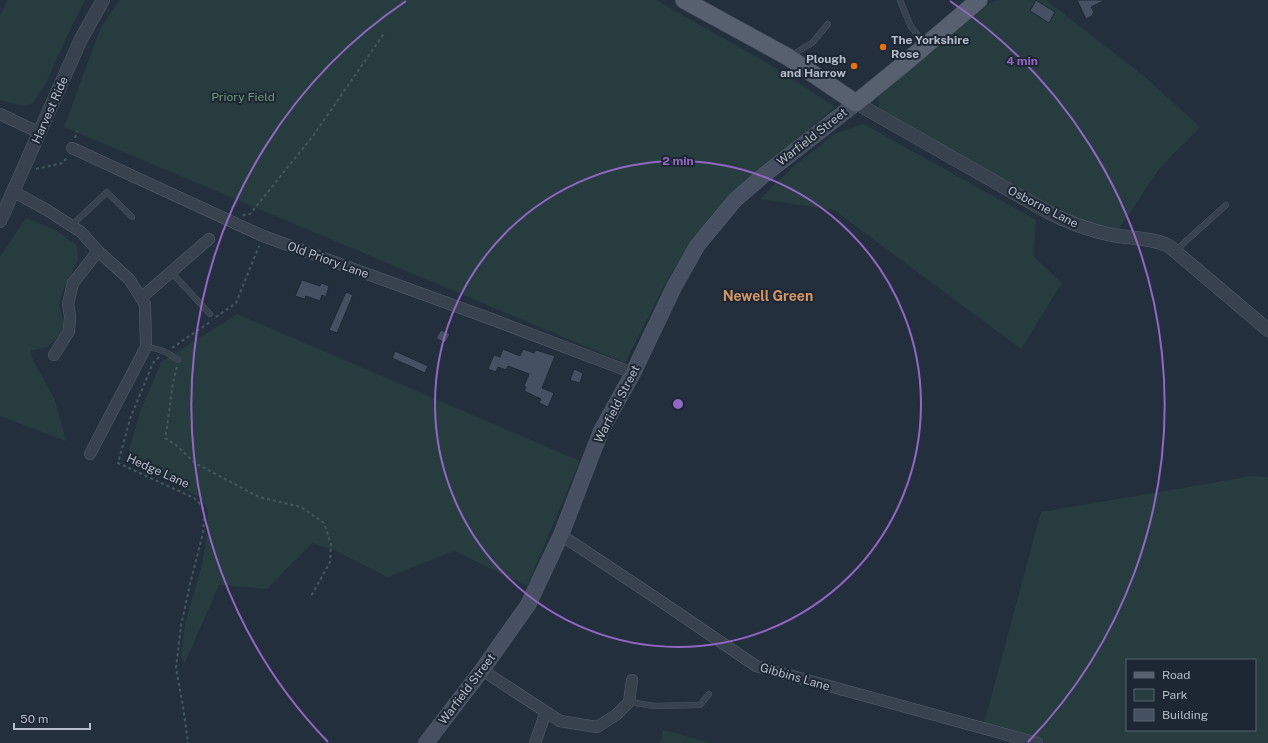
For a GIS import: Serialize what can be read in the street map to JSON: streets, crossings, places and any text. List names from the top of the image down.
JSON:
{
  "streets": {
    "main road": ["Warfield Street"],
    "street": [
      "Harvest Ride",
      "Osborne Lane",
      "Old Priory Lane",
      "Gibbins Lane"
    ],
    "path": ["Hedge Lane"]
  },
  "crossings": [
    ["Warfield Street", "Osborne Lane"],
    ["Warfield Street", "Old Priory Lane"],
    ["Warfield Street", "Gibbins Lane"],
    ["Old Priory Lane", "Hedge Lane"]
  ],
  "districts": ["Newell Green"],
  "parks": ["Priory Field"],
  "places": ["The Yorkshire Rose", "Plough and Harrow"],
  "legend": ["Road", "Park", "Building"],
  "scale_bar": "50 m",
  "rings": ["4 min", "2 min"]
}
